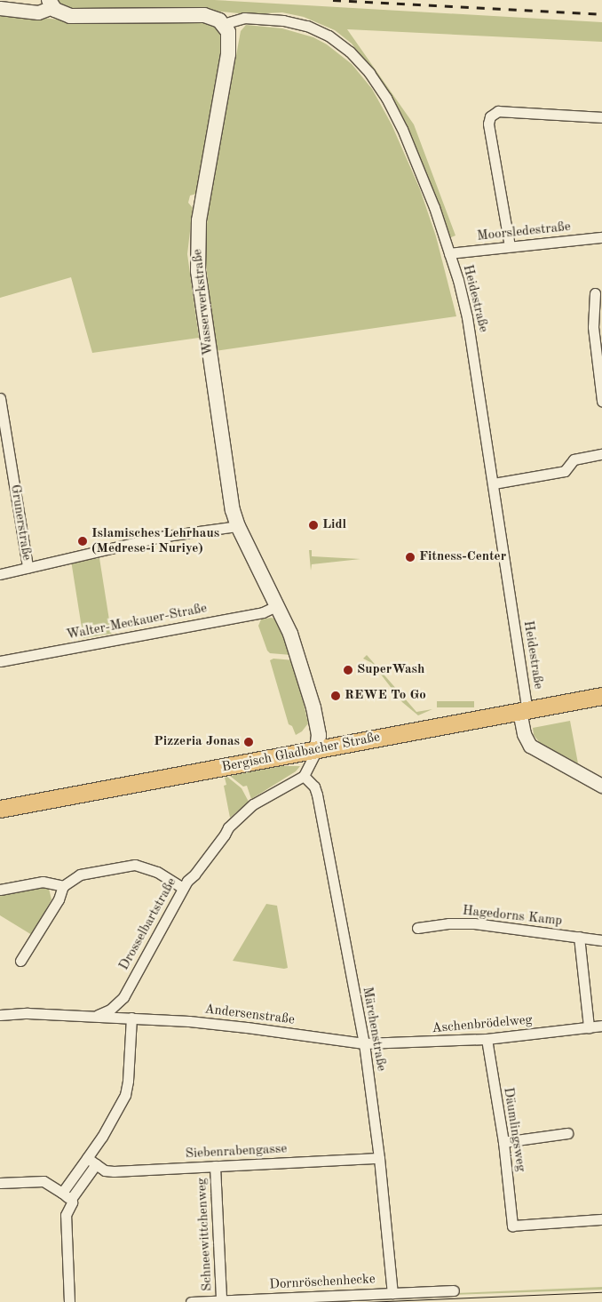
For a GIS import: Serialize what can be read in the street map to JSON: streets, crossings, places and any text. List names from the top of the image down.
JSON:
{
  "streets": {
    "main road": ["Wasserwerkstraße", "Bergisch Gladbacher Straße"],
    "street": [
      "Moorsledestraße",
      "Heidestraße",
      "Grunerstraße",
      "Walter-Meckauer-Straße",
      "Hagedorns Kamp",
      "Drosselbartstraße",
      "Andersenstraße",
      "Aschenbrödelweg",
      "Märchenstraße",
      "Däumlingsweg",
      "Siebenrabengasse",
      "Schneewittchenweg",
      "Dornröschenhecke"
    ]
  },
  "crossings": [
    ["Moorsledestraße", "Heidestraße"],
    ["Heidestraße", "Wasserwerkstraße"],
    ["Heidestraße", "Bergisch Gladbacher Straße"],
    ["Wasserwerkstraße", "Walter-Meckauer-Straße"],
    ["Wasserwerkstraße", "Bergisch Gladbacher Straße"],
    ["Hagedorns Kamp", "Aschenbrödelweg"],
    ["Drosselbartstraße", "Märchenstraße"],
    ["Andersenstraße", "Aschenbrödelweg"],
    ["Andersenstraße", "Märchenstraße"],
    ["Aschenbrödelweg", "Märchenstraße"],
    ["Aschenbrödelweg", "Däumlingsweg"],
    ["Märchenstraße", "Siebenrabengasse"],
    ["Märchenstraße", "Dornröschenhecke"],
    ["Siebenrabengasse", "Schneewittchenweg"],
    ["Schneewittchenweg", "Dornröschenhecke"]
  ],
  "places": [
    "Lidl",
    "Islamisches Lehrhaus (Medrese-i Nuriye)",
    "Fitness-Center",
    "SuperWash",
    "REWE To Go",
    "Pizzeria Jonas"
  ]
}
